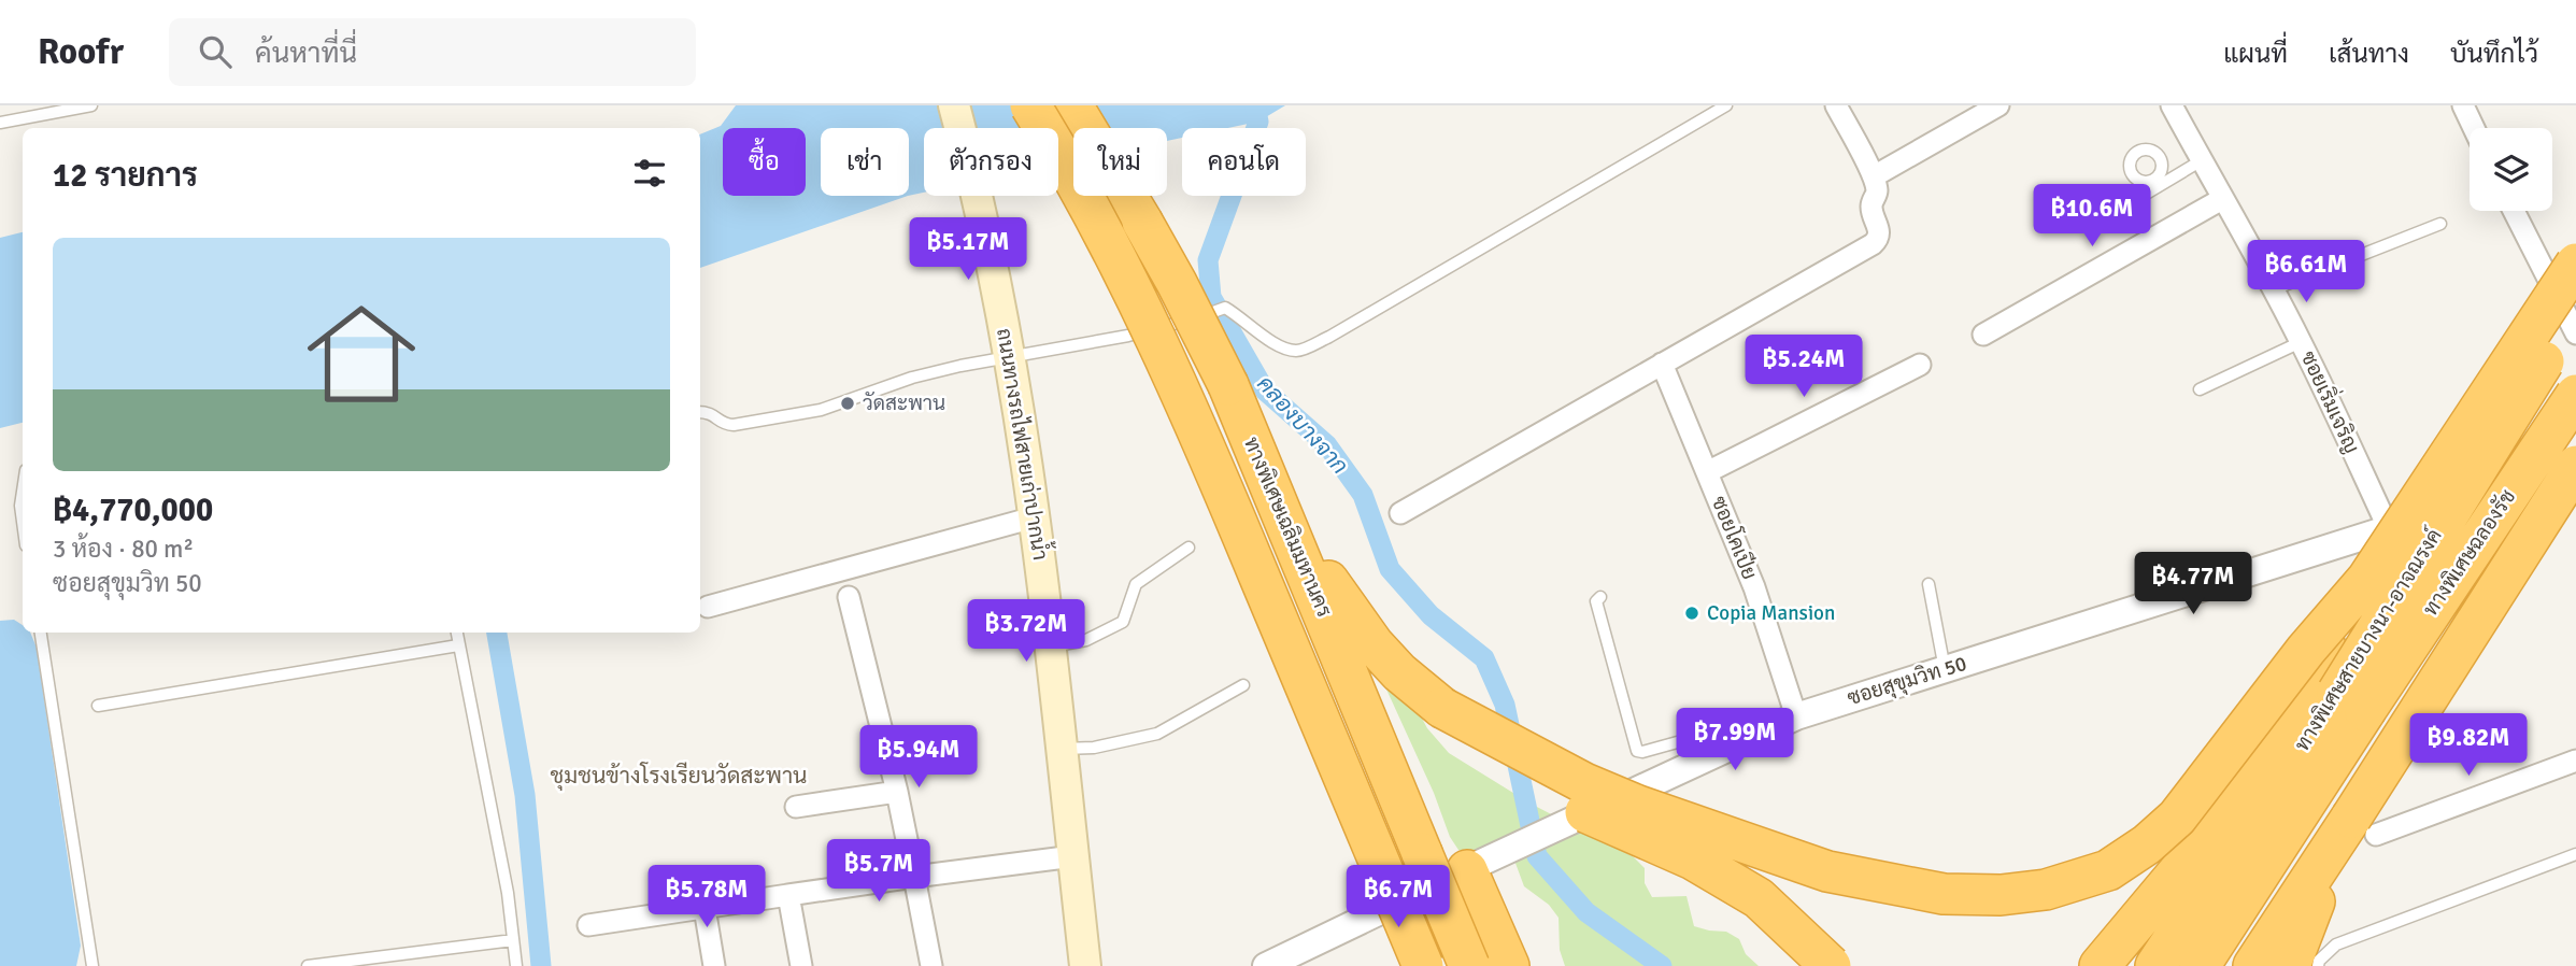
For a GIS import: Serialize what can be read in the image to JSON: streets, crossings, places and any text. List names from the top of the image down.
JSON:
{
  "streets": {
    "highway": ["ทางพิเศษเฉลิมมหานคร", "ทางพิเศษฉลองรัช", "ทางพิเศษสายบางนา-อาจณรงค์"],
    "main road": ["ถนนทางรถไฟสายเก่าปากน้ำ"],
    "street": ["ซอยเริ่มเจริญ", "ซอยโคเปีย", "ซอยสุขุมวิท 50"]
  },
  "crossings": [
    ["ซอยเริ่มเจริญ", "ซอยสุขุมวิท 50"],
    ["ซอยโคเปีย", "ซอยสุขุมวิท 50"],
    ["ทางพิเศษฉลองรัช", "ทางพิเศษสายบางนา-อาจณรงค์"]
  ],
  "districts": ["ชุมชนข้างโรงเรียนวัดสะพาน"],
  "water": ["คลองบางจาก"],
  "places": ["วัดสะพาน", "Copia Mansion"],
  "page": {
    "header": "Roofr",
    "search": "ค้นหาที่นี่",
    "nav": ["แผนที่", "เส้นทาง", "บันทึกไว้"],
    "chip": [
      "ซื้อ",
      "เช่า",
      "ตัวกรอง",
      "ใหม่",
      "คอนโด"
    ],
    "heading": "12 รายการ",
    "price": [
      "฿10.6M",
      "฿5.17M",
      "฿6.61M",
      "฿5.24M",
      "฿4.77M",
      "฿3.72M",
      "฿7.99M",
      "฿9.82M",
      "฿5.94M",
      "฿5.7M",
      "฿5.78M",
      "฿6.7M"
    ],
    "list": [
      {
        "name": "฿4,770,000",
        "note": "3 ห้อง · 80 m² · ซอยสุขุมวิท 50"
      }
    ]
  }
}
